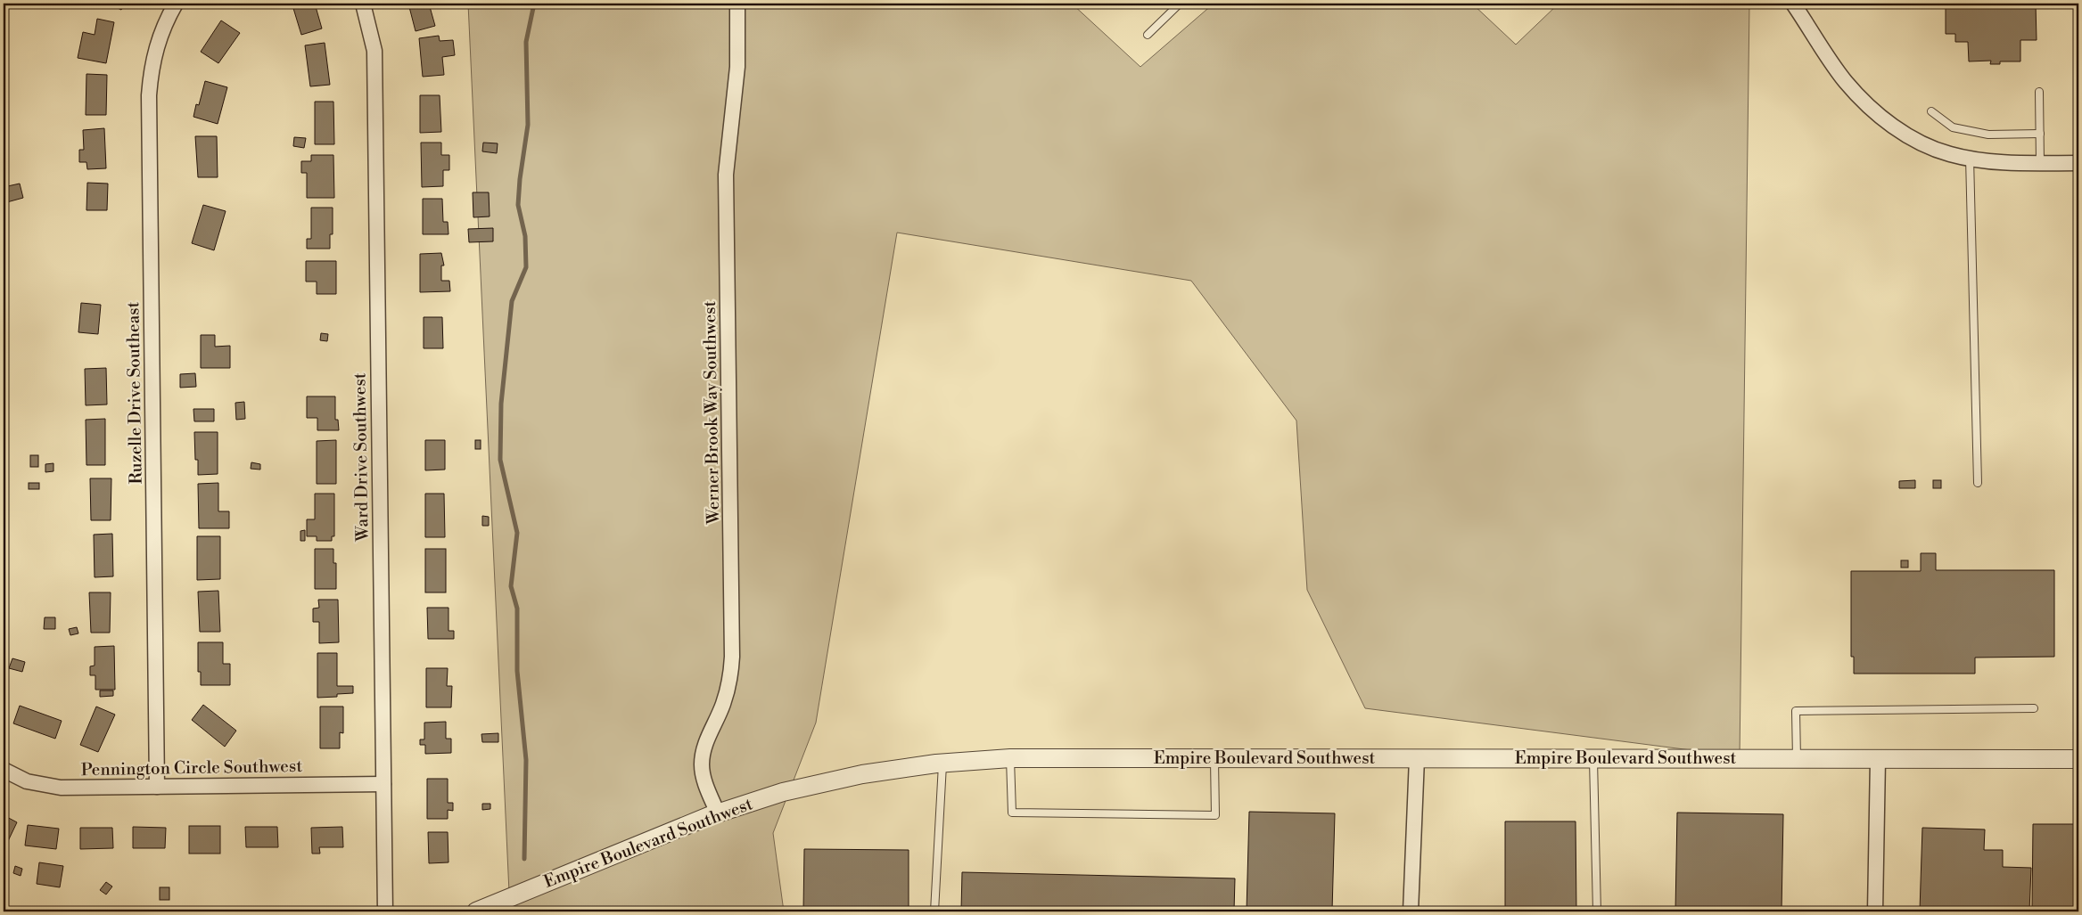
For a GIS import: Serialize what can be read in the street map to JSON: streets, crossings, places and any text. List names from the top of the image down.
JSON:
{
  "streets": {
    "street": [
      "Ruzelle Drive Southeast",
      "Werner Brook Way Southwest",
      "Ward Drive Southwest",
      "Empire Boulevard Southwest",
      "Pennington Circle Southwest"
    ]
  },
  "crossings": [
    ["Ruzelle Drive Southeast", "Pennington Circle Southwest"],
    ["Werner Brook Way Southwest", "Empire Boulevard Southwest"],
    ["Ward Drive Southwest", "Pennington Circle Southwest"]
  ]
}
